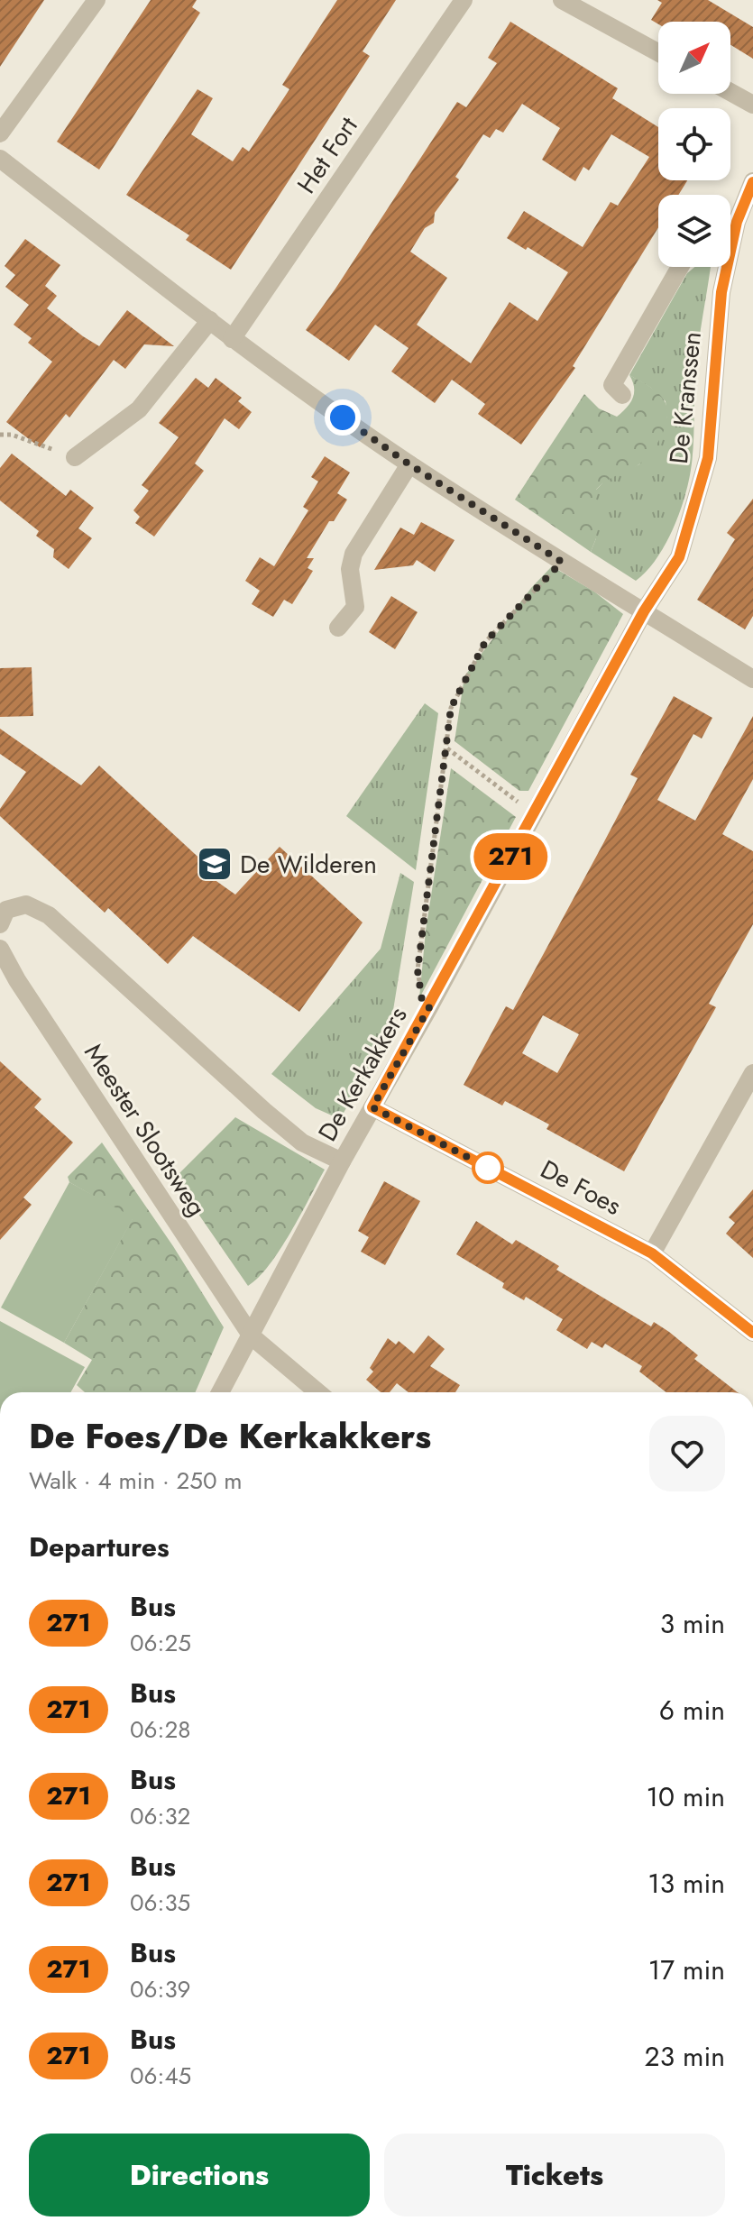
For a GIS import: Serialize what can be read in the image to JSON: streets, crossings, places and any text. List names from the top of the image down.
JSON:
{
  "streets": {
    "street": [
      "Het Fort",
      "De Kranssen",
      "De Kerkakkers",
      "Meester Slootsweg",
      "De Foes"
    ]
  },
  "crossings": [
    ["De Kranssen", "De Kerkakkers"],
    ["De Kerkakkers", "Meester Slootsweg"],
    ["De Kerkakkers", "De Foes"]
  ],
  "places": {
    "school or university": ["De Wilderen"]
  },
  "lines": ["bus line 271"],
  "north": "top right",
  "page": {
    "on_map": "271",
    "heading": [
      ["De Foes/De Kerkakkers", "Walk · 4 min · 250 m"],
      "Departures"
    ],
    "list": [
      {
        "mark": "271",
        "name": "Bus",
        "note": "06:25",
        "value": "3 min"
      },
      {
        "mark": "271",
        "name": "Bus",
        "note": "06:28",
        "value": "6 min"
      },
      {
        "mark": "271",
        "name": "Bus",
        "note": "06:32",
        "value": "10 min"
      },
      {
        "mark": "271",
        "name": "Bus",
        "note": "06:35",
        "value": "13 min"
      },
      {
        "mark": "271",
        "name": "Bus",
        "note": "06:39",
        "value": "17 min"
      },
      {
        "mark": "271",
        "name": "Bus",
        "note": "06:45",
        "value": "23 min"
      }
    ],
    "buttons": ["Directions", "Tickets"]
  }
}
